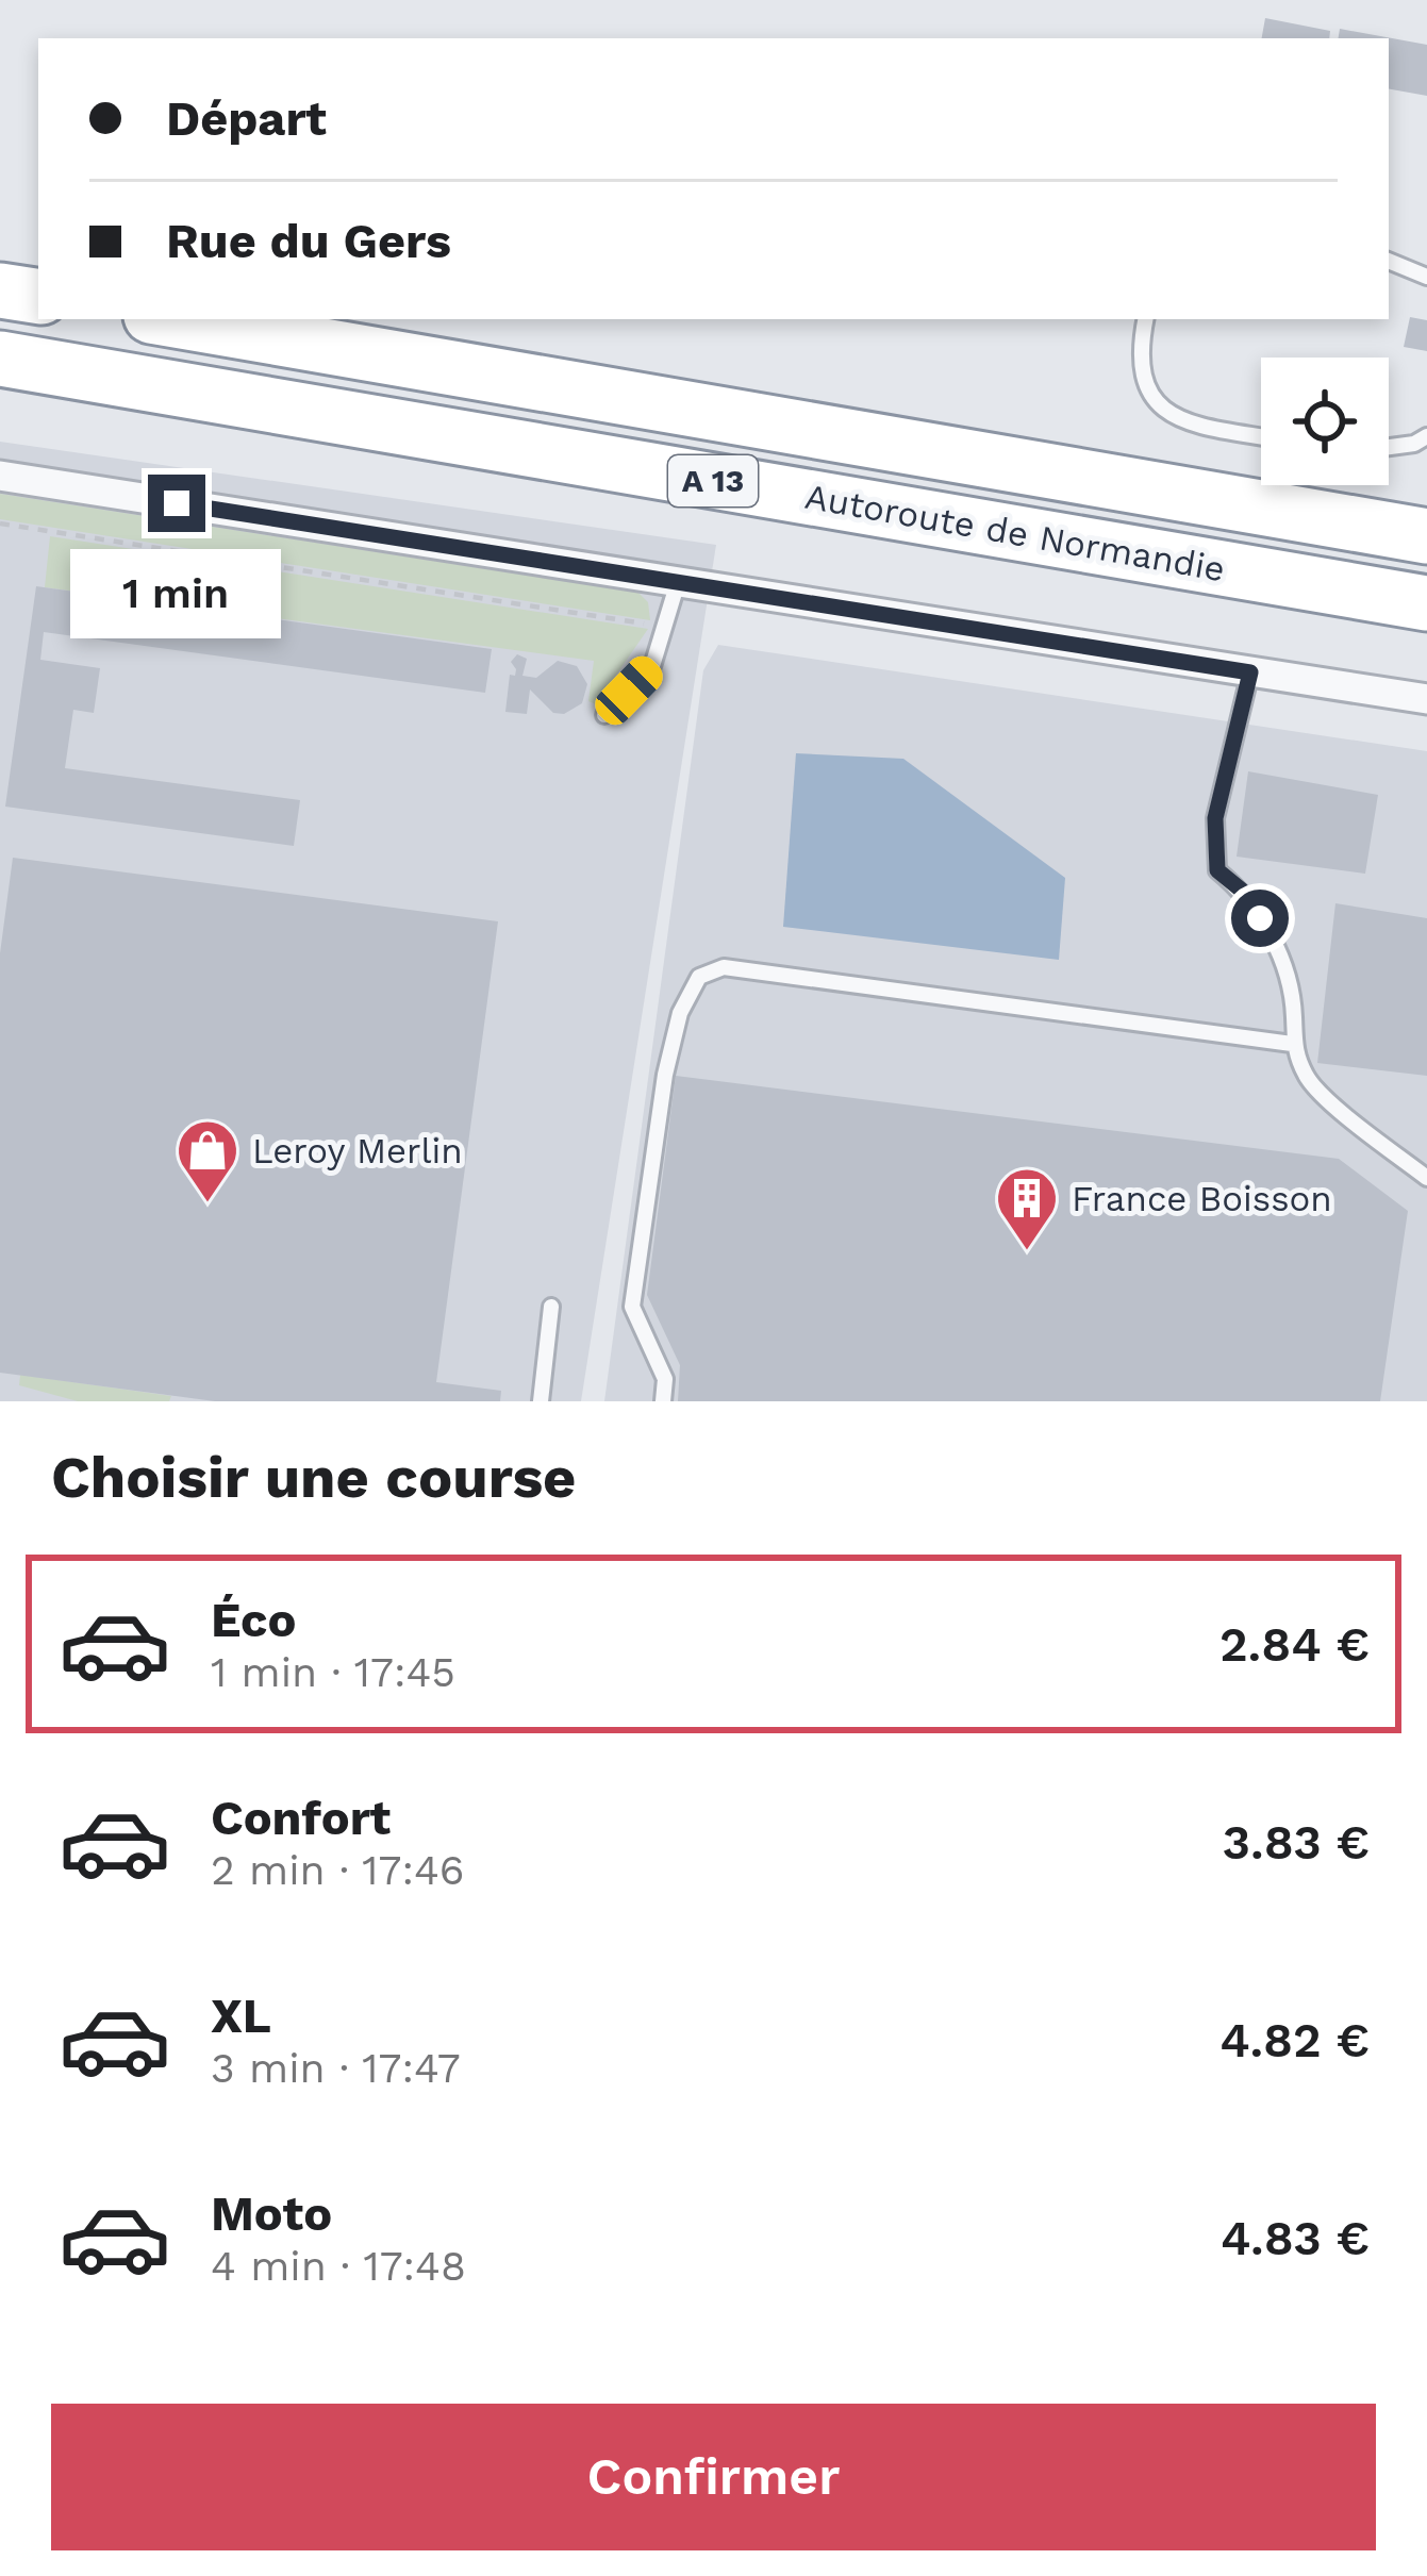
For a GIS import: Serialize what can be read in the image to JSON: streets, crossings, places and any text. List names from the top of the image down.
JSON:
{
  "streets": {
    "highway": ["A 13", "Autoroute de Normandie"]
  },
  "places": {
    "shop": ["Leroy Merlin"],
    "building": ["France Boisson"]
  },
  "page": {
    "banner": ["Départ", "Rue du Gers"],
    "bubble": "1 min",
    "heading": "Choisir une course",
    "list": [
      {
        "name": "Éco",
        "note": "1 min · 17:45",
        "value": "2.84 €"
      },
      {
        "name": "Confort",
        "note": "2 min · 17:46",
        "value": "3.83 €"
      },
      {
        "name": "XL",
        "note": "3 min · 17:47",
        "value": "4.82 €"
      },
      {
        "name": "Moto",
        "note": "4 min · 17:48",
        "value": "4.83 €"
      }
    ],
    "buttons": "Confirmer"
  }
}
